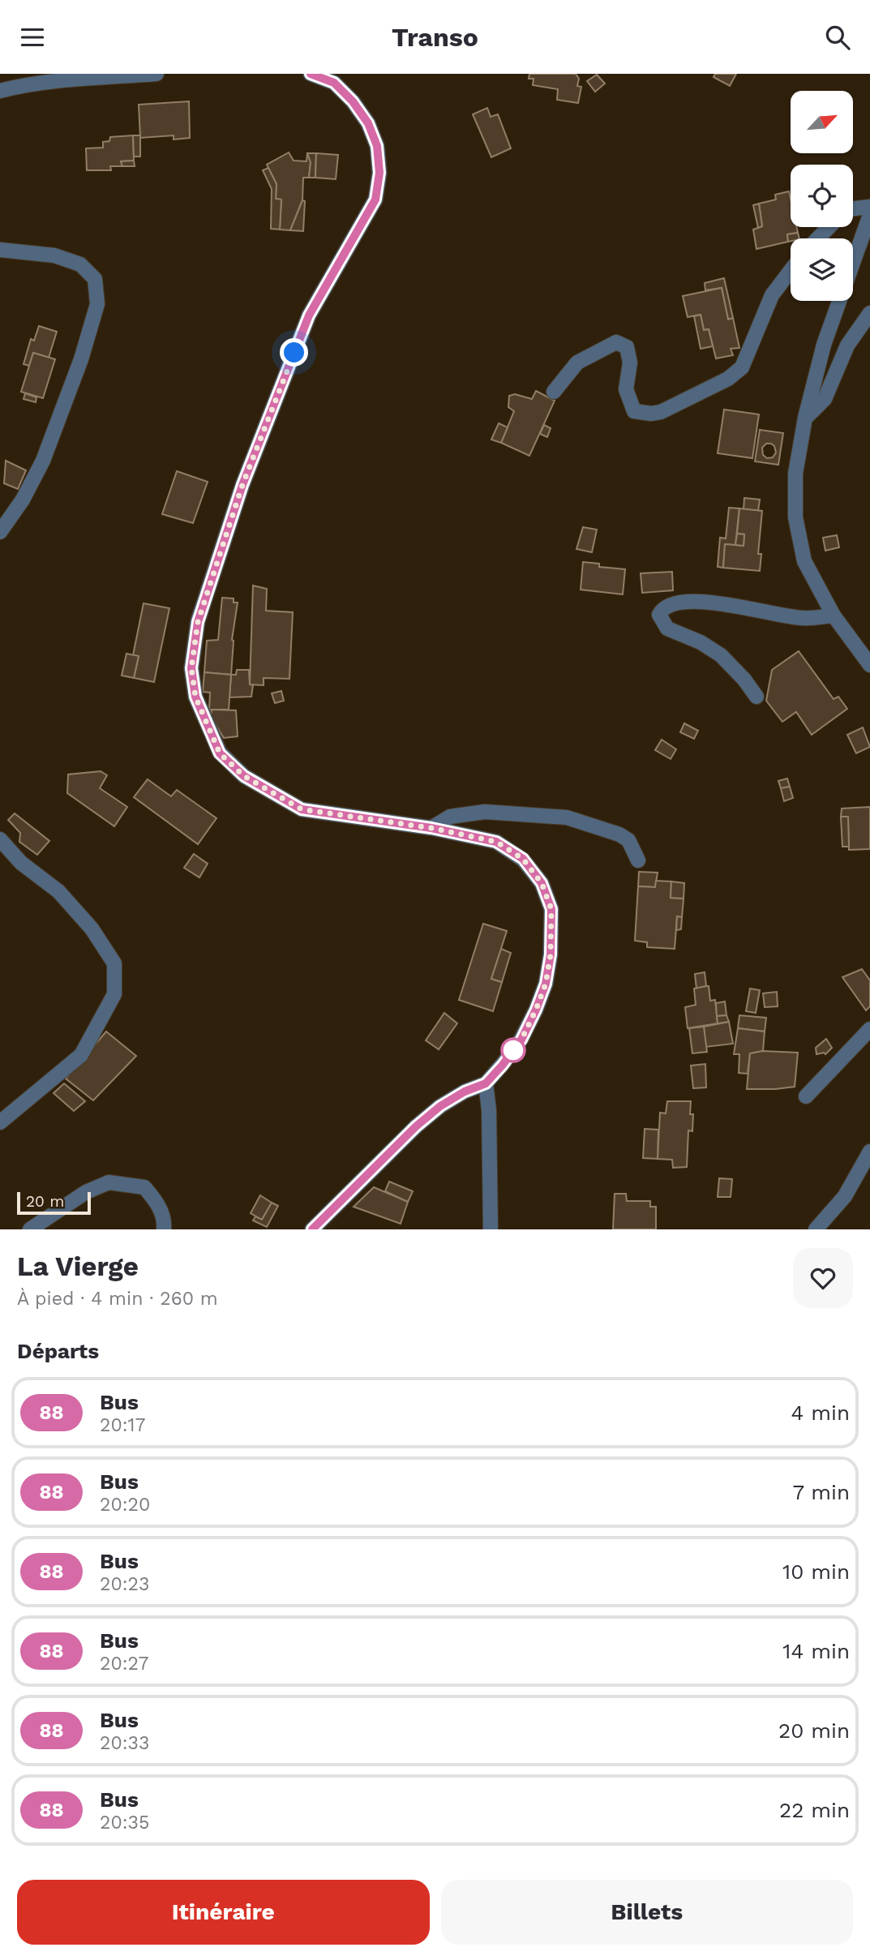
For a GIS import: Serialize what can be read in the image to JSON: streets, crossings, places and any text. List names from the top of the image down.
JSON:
{
  "lines": ["bus line 88"],
  "scale_bar": "20 m",
  "north": "top right",
  "page": {
    "header": "Transo",
    "scale": "20 m",
    "heading": [
      ["La Vierge", "À pied · 4 min · 260 m"],
      "Départs"
    ],
    "list": [
      {
        "mark": "88",
        "name": "Bus",
        "note": "20:17",
        "value": "4 min"
      },
      {
        "mark": "88",
        "name": "Bus",
        "note": "20:20",
        "value": "7 min"
      },
      {
        "mark": "88",
        "name": "Bus",
        "note": "20:23",
        "value": "10 min"
      },
      {
        "mark": "88",
        "name": "Bus",
        "note": "20:27",
        "value": "14 min"
      },
      {
        "mark": "88",
        "name": "Bus",
        "note": "20:33",
        "value": "20 min"
      },
      {
        "mark": "88",
        "name": "Bus",
        "note": "20:35",
        "value": "22 min"
      }
    ],
    "buttons": ["Itinéraire", "Billets"]
  }
}
